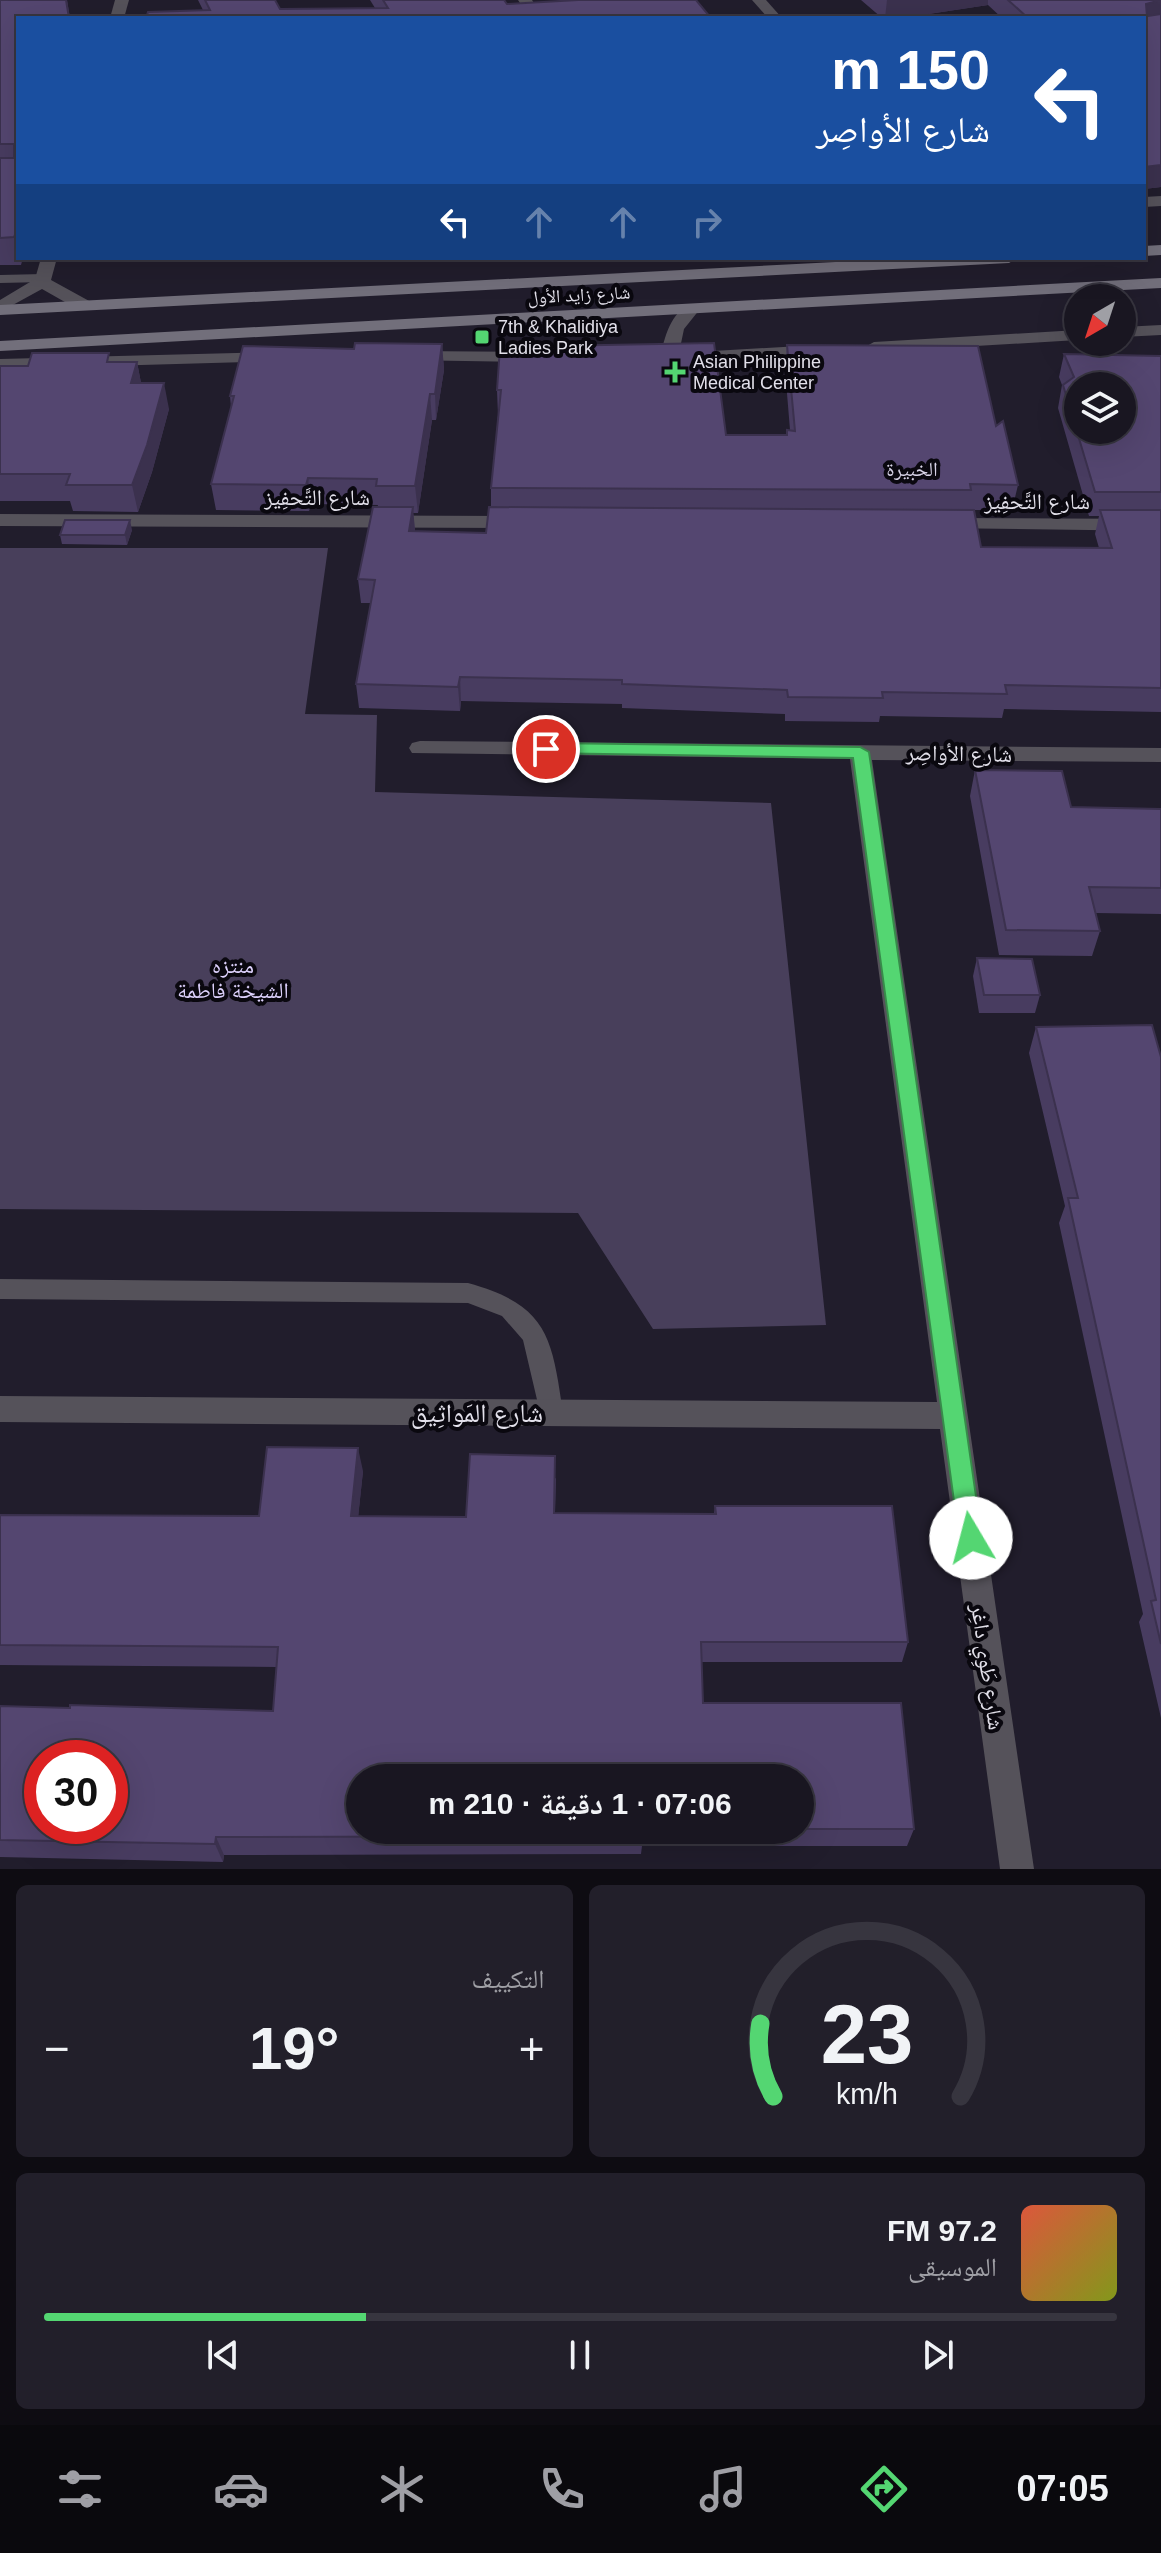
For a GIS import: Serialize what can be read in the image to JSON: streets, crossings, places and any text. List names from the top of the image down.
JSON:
{
  "streets": {
    "main road": ["شارع زايد الأول"],
    "street": [
      "شارع التَّحفِيز",
      "شارع الأواصِر",
      "شارع المَواثِيق",
      "شارع طَوِي داغِر"
    ]
  },
  "crossings": [
    ["شارع الأواصِر", "شارع طَوِي داغِر"],
    ["شارع المَواثِيق", "شارع طَوِي داغِر"]
  ],
  "districts": ["الخبيرة"],
  "parks": ["منتزه الشيخة فاطمة"],
  "places": {
    "transit": ["7th & Khalidiya Ladies Park"],
    "health": ["Asian Philippine Medical Center"]
  },
  "north": "bottom left",
  "page": {
    "turn": ["150 m", "شارع الأواصِر"],
    "limit": "30",
    "trip": "07:06 · 1 دقيقة · 210 m",
    "tile": "التكييف",
    "heat": ["−", "19°", "+"],
    "song": ["97.2 FM", "الموسيقى"],
    "tabs": "07:05",
    "gauge": ["23", "km/h"]
  }
}
